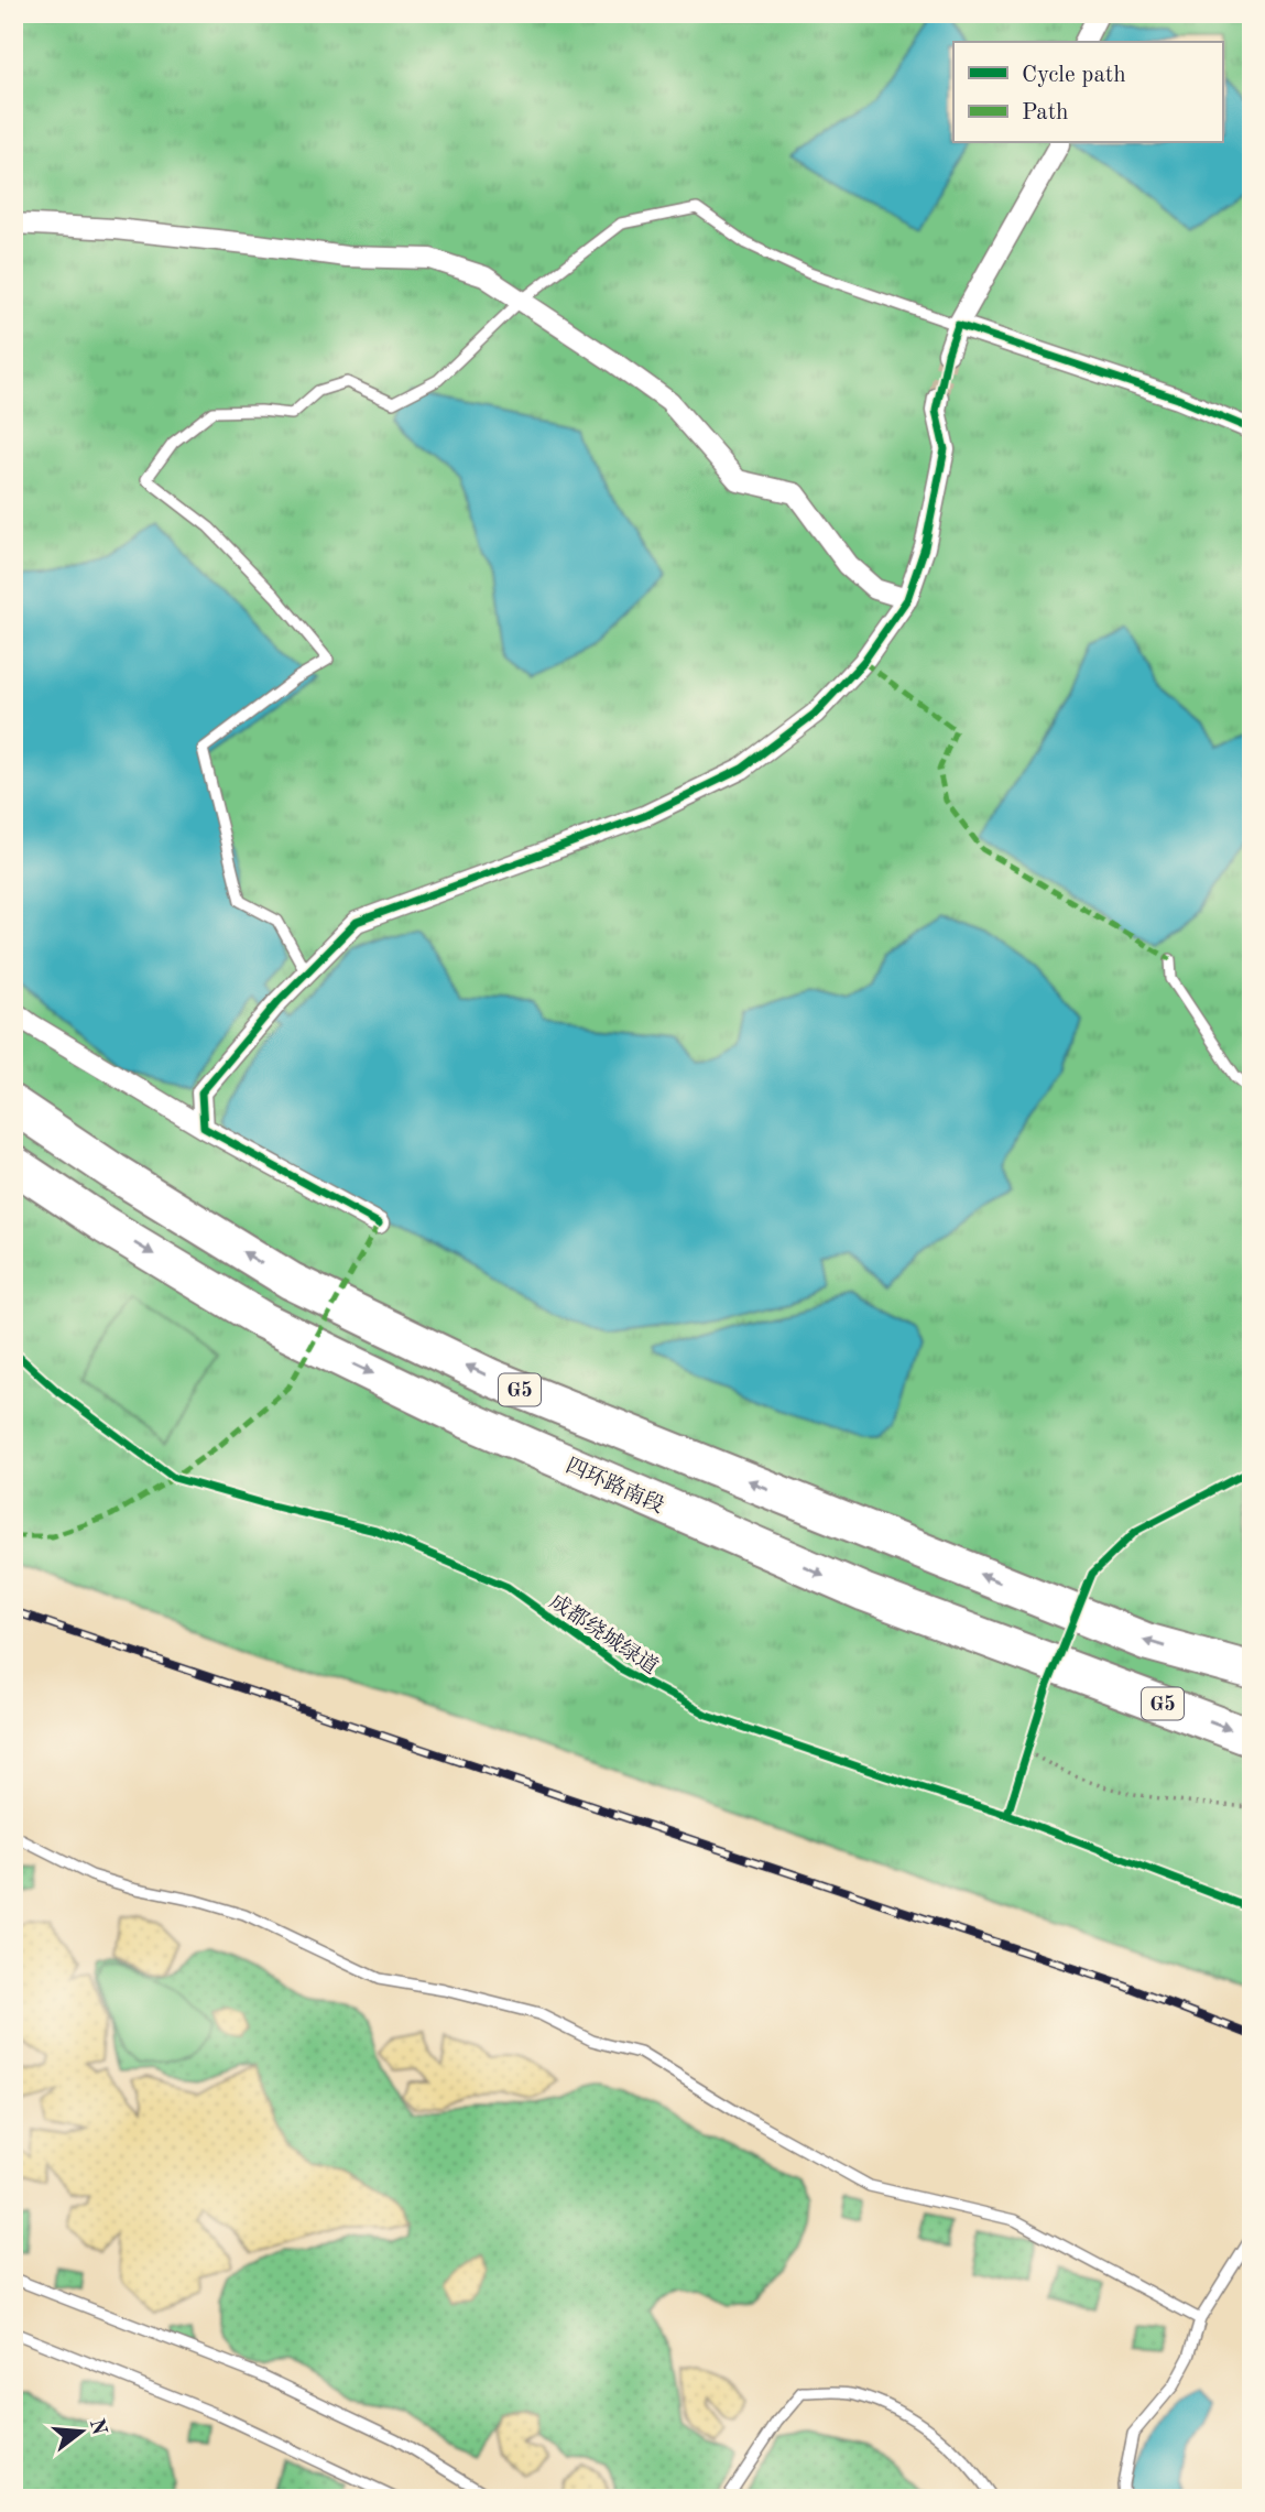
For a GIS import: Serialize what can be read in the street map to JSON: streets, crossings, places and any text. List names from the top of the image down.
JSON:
{
  "streets": {
    "highway": ["G5", "四环路南段"],
    "cycle path": ["成都绕城绿道"]
  },
  "legend": ["Cycle path", "Path"],
  "north": "right"
}
